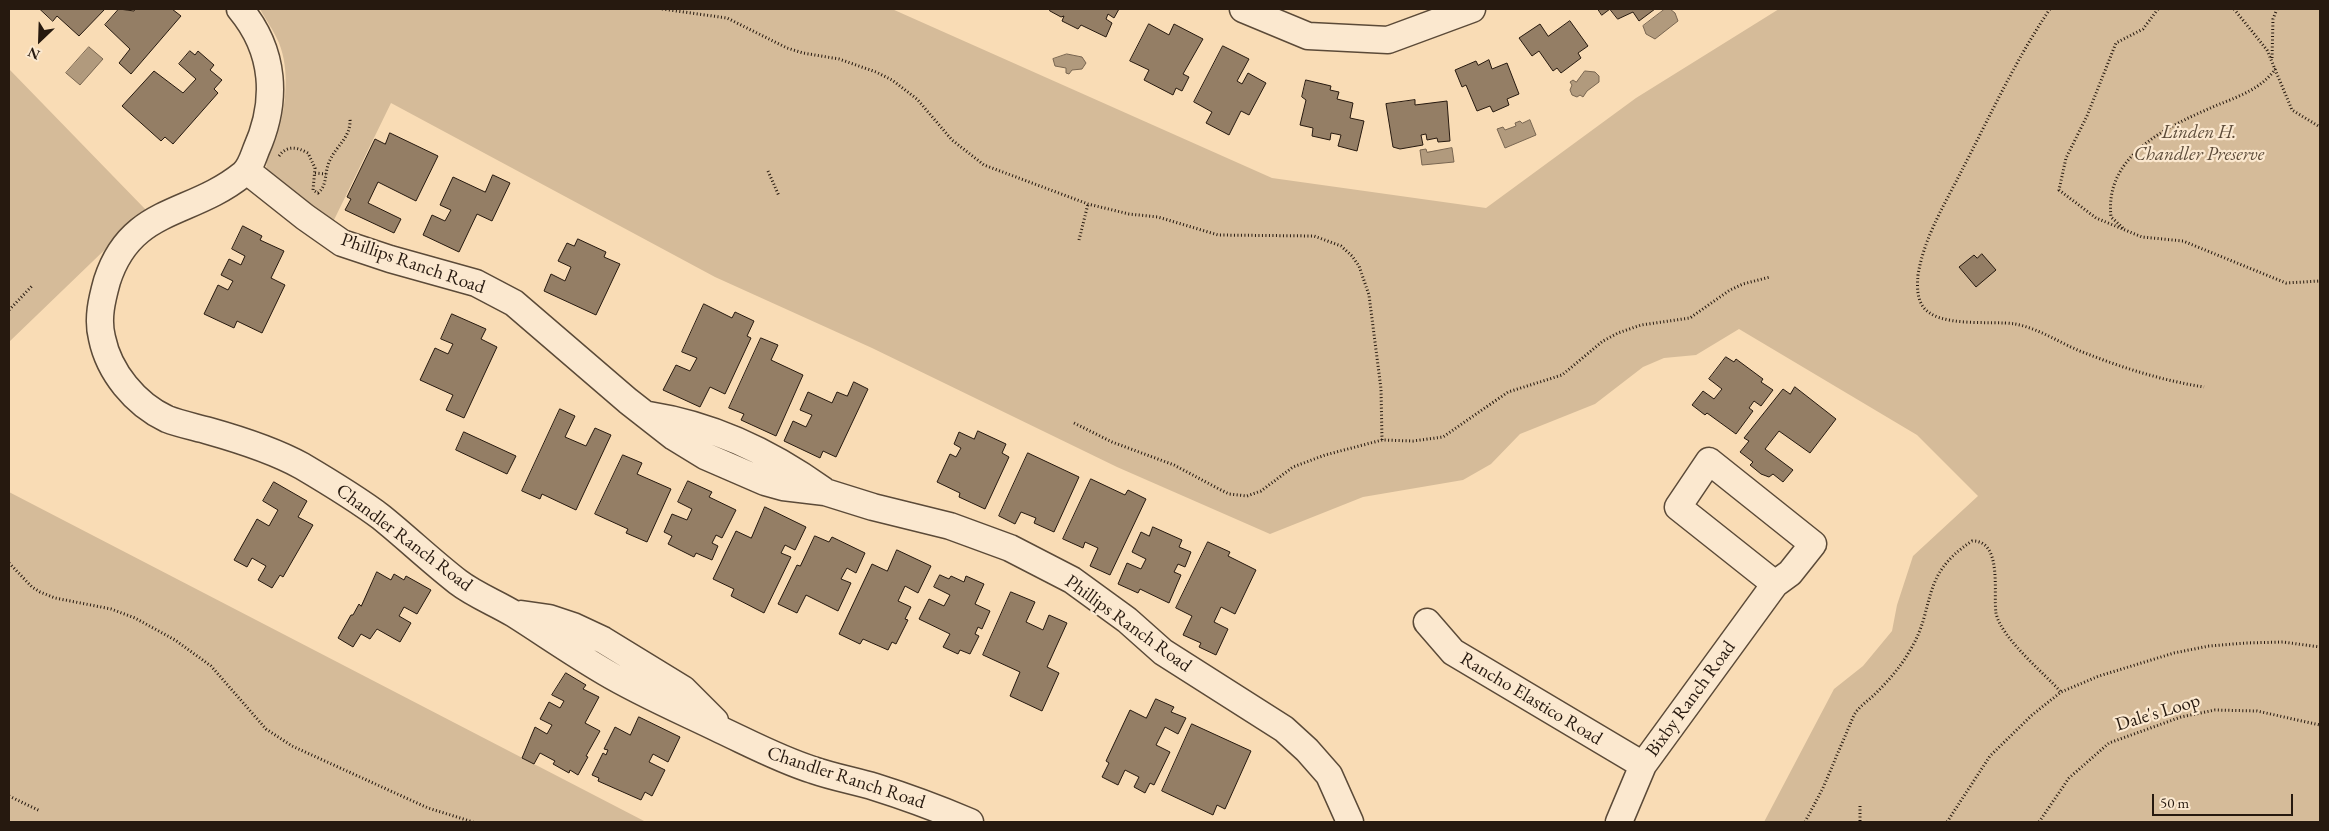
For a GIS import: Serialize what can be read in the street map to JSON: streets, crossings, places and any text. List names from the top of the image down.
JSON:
{
  "streets": {
    "street": [
      "Phillips Ranch Road",
      "Chandler Ranch Road",
      "Rancho Elastico Road",
      "Bixby Ranch Road"
    ],
    "path": ["Dale's Loop"]
  },
  "crossings": [
    ["Phillips Ranch Road", "Chandler Ranch Road"],
    ["Rancho Elastico Road", "Bixby Ranch Road"]
  ],
  "parks": ["Linden H. Chandler Preserve"],
  "scale_bar": "50 m",
  "north": "bottom left"
}
